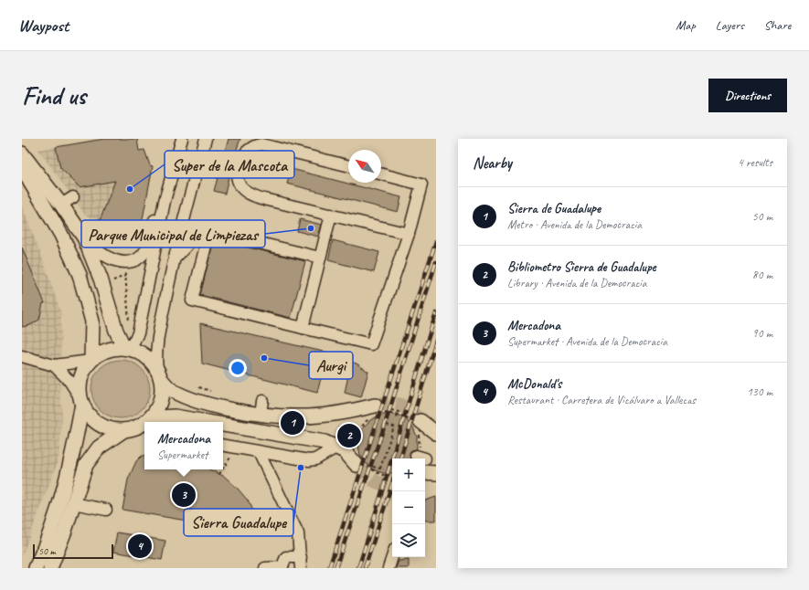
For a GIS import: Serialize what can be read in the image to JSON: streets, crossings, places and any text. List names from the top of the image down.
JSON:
{
  "places": [
    "Super de la Mascota",
    "Parque Municipal de Limpiezas",
    "Aurgi",
    "Sierra Guadalupe"
  ],
  "scale_bar": "50 m",
  "north": "top left",
  "page": {
    "header": "Waypost",
    "nav": ["Map", "Layers", "Share"],
    "buttons": "Directions",
    "title": "Find us",
    "heading": ["Nearby", "4 results"],
    "list": [
      {
        "mark": "1",
        "name": "Sierra de Guadalupe",
        "note": "Metro · Avenida de la Democracia",
        "value": "50 m"
      },
      {
        "mark": "2",
        "name": "Bibliometro Sierra de Guadalupe",
        "note": "Library · Avenida de la Democracia",
        "value": "80 m"
      },
      {
        "mark": "3",
        "name": "Mercadona",
        "note": "Supermarket · Avenida de la Democracia",
        "value": "90 m"
      },
      {
        "mark": "4",
        "name": "McDonald's",
        "note": "Restaurant · Carretera de Vicálvaro a Vallecas",
        "value": "130 m"
      }
    ],
    "pins": [
      "1",
      "2",
      "3",
      "4"
    ],
    "popup": ["Mercadona", "Supermarket"],
    "map_buttons": ["+", "−"],
    "scale": "50 m"
  }
}
